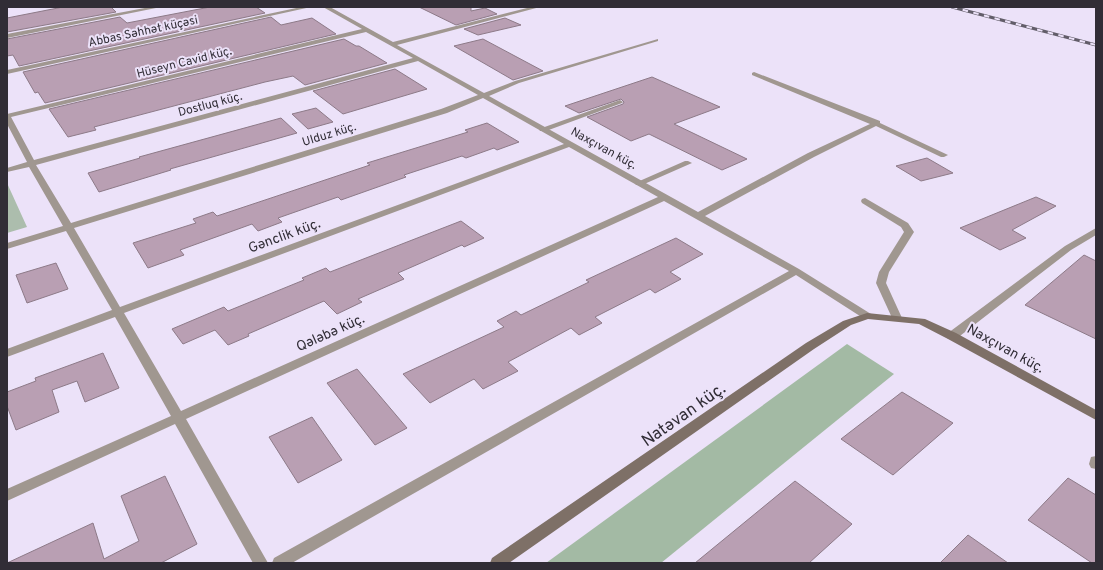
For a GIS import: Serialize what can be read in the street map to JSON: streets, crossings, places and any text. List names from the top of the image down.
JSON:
{
  "streets": {
    "street": [
      "Abbas Səhhət küçəsi",
      "Hüseyn Cavid küç.",
      "Dostluq küç.",
      "Ulduz küç.",
      "Naxçıvan küç.",
      "Gənclik küç.",
      "Qələbə küç.",
      "Natəvan küç."
    ]
  },
  "crossings": [
    ["Hüseyn Cavid küç.", "Naxçıvan küç."],
    ["Dostluq küç.", "Naxçıvan küç."],
    ["Ulduz küç.", "Naxçıvan küç."],
    ["Naxçıvan küç.", "Gənclik küç."],
    ["Naxçıvan küç.", "Qələbə küç."],
    ["Naxçıvan küç.", "Natəvan küç."]
  ]
}
